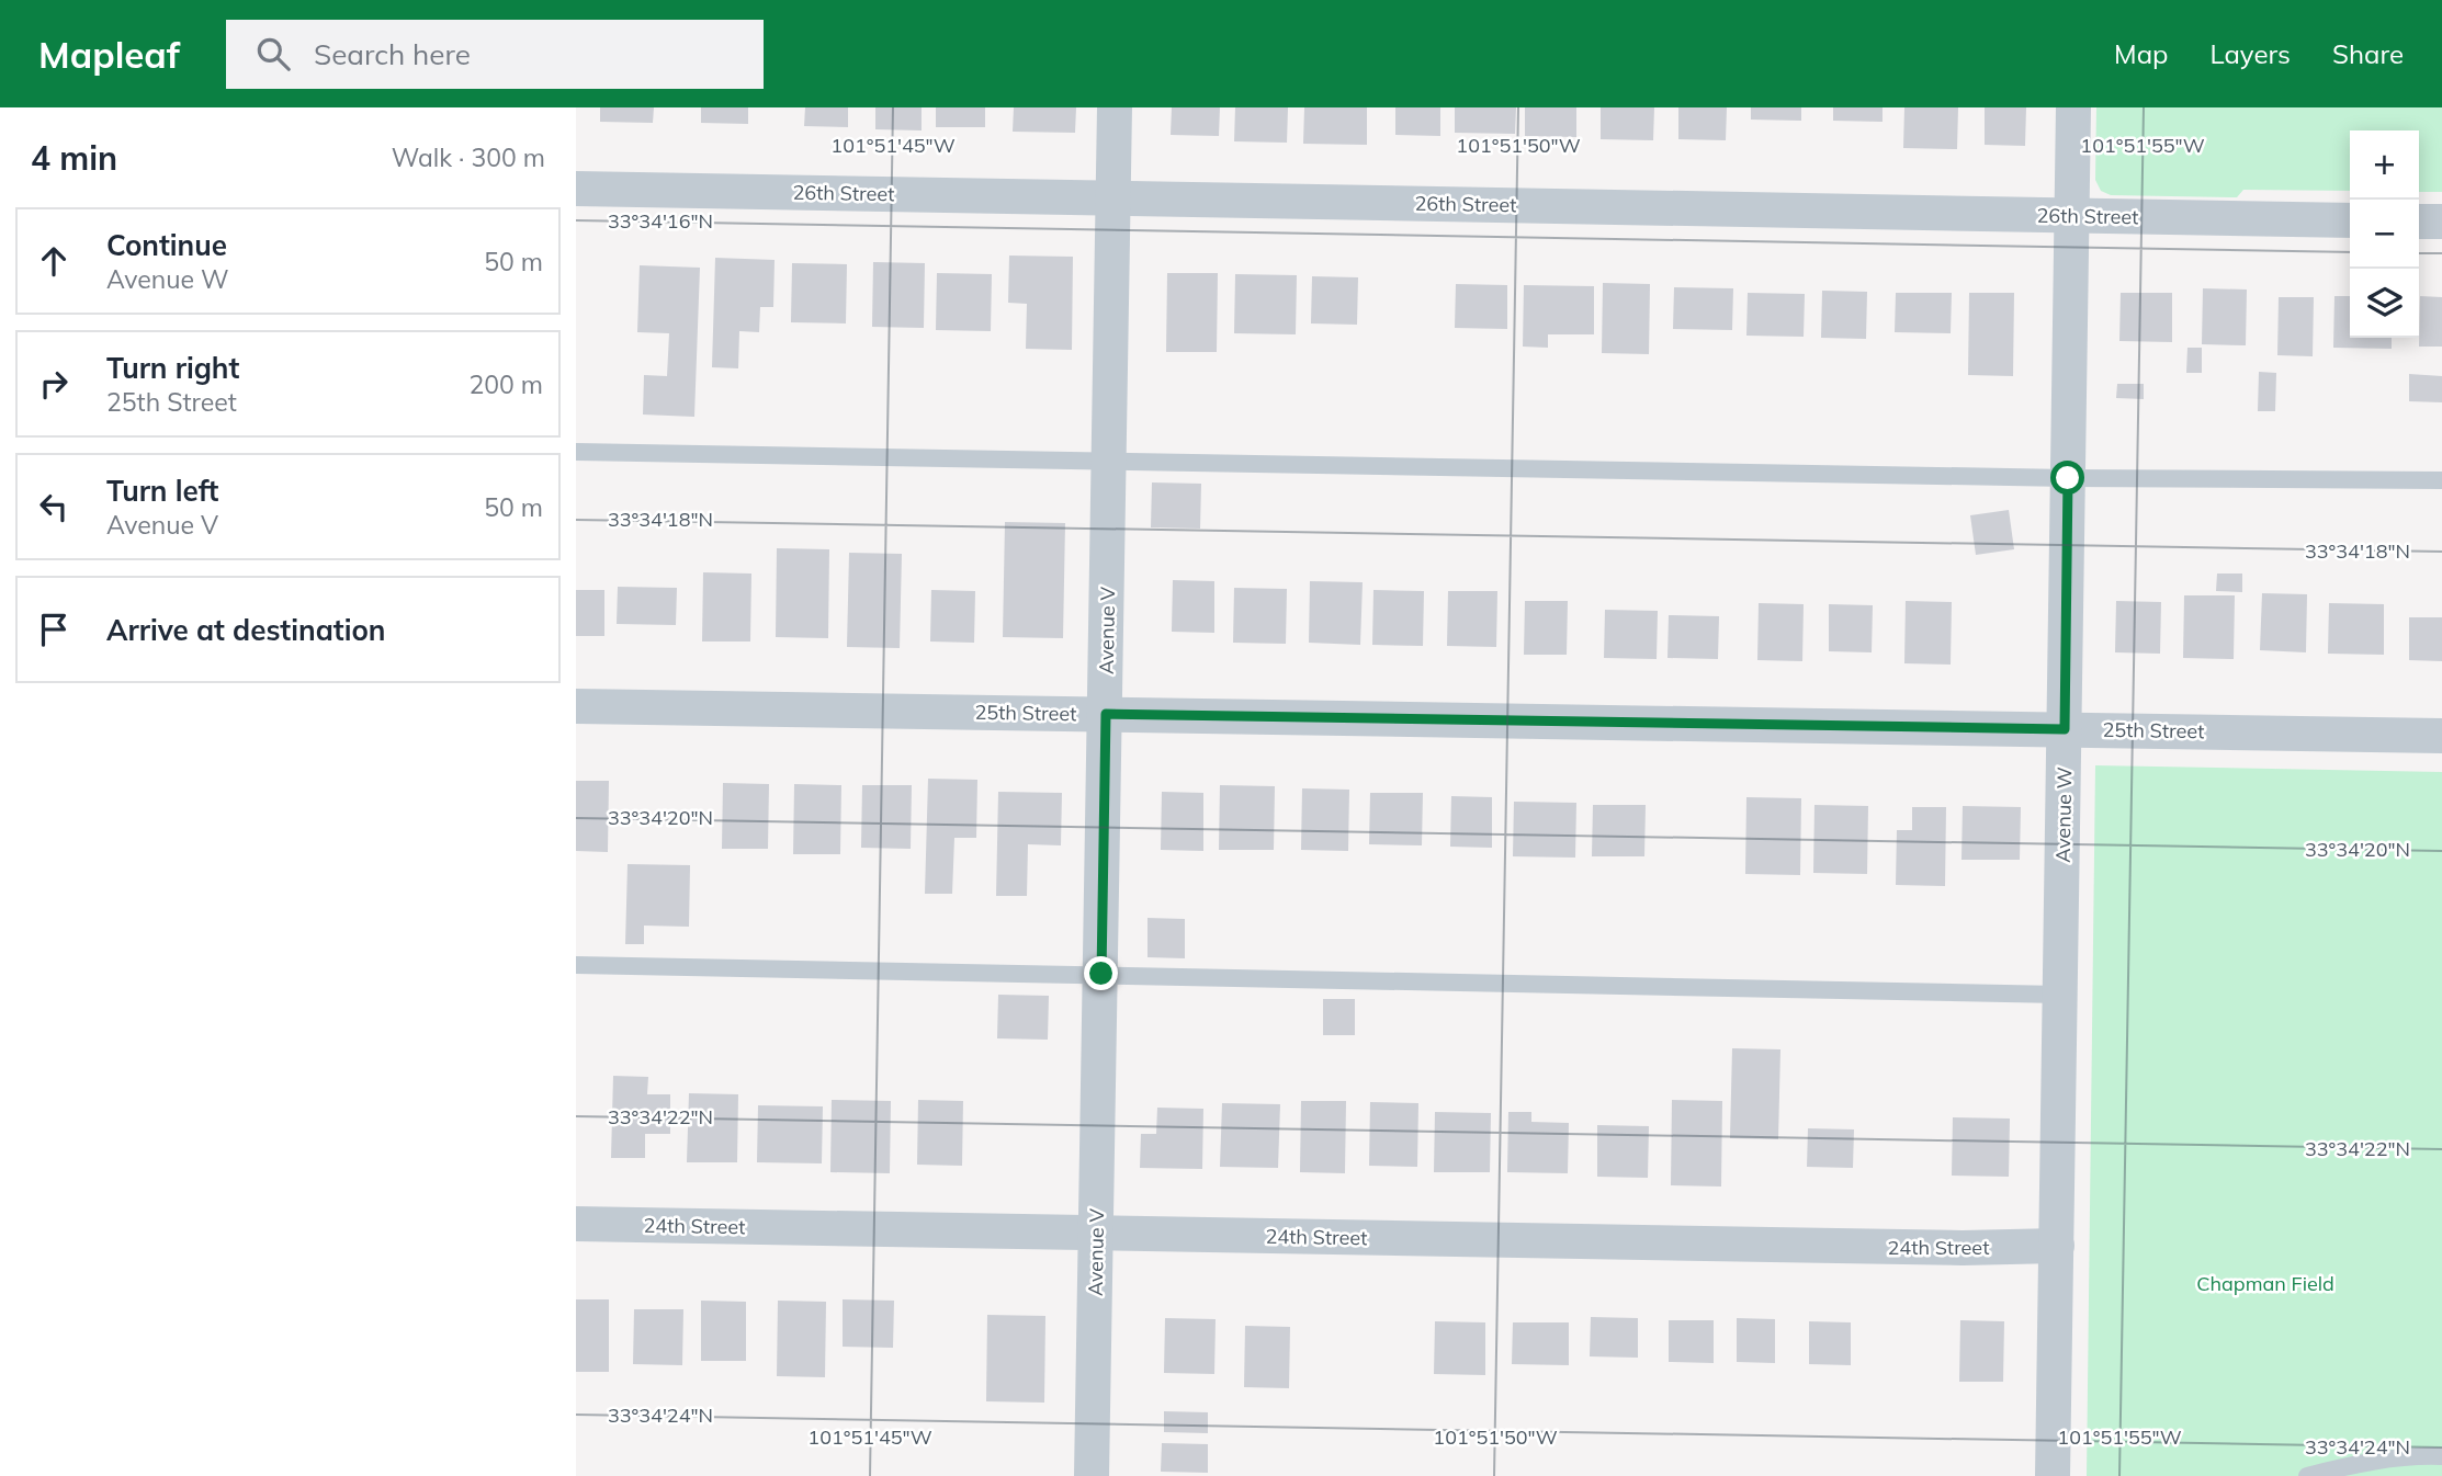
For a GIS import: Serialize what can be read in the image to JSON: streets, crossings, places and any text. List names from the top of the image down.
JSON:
{
  "streets": {
    "street": [
      "26th Street",
      "Avenue V",
      "25th Street",
      "Avenue W",
      "24th Street"
    ]
  },
  "crossings": [
    ["26th Street", "Avenue V"],
    ["26th Street", "Avenue W"],
    ["Avenue V", "25th Street"],
    ["Avenue V", "24th Street"],
    ["25th Street", "Avenue W"],
    ["Avenue W", "24th Street"]
  ],
  "parks": ["Chapman Field"],
  "page": {
    "header": "Mapleaf",
    "search": "Search here",
    "nav": ["Map", "Layers", "Share"],
    "heading": ["4 min", "Walk · 300 m"],
    "map_buttons": ["+", "−"],
    "list": [
      ["Continue", "Avenue W", "50 m"],
      ["Turn right", "25th Street", "200 m"],
      ["Turn left", "Avenue V", "50 m"],
      "Arrive at destination"
    ]
  },
  "coordinates": [
    "101°51'45\"W",
    "101°51'50\"W",
    "101°51'55\"W",
    "33°34'16\"N",
    "33°34'18\"N",
    "33°34'20\"N",
    "33°34'22\"N",
    "33°34'24\"N"
  ]
}
